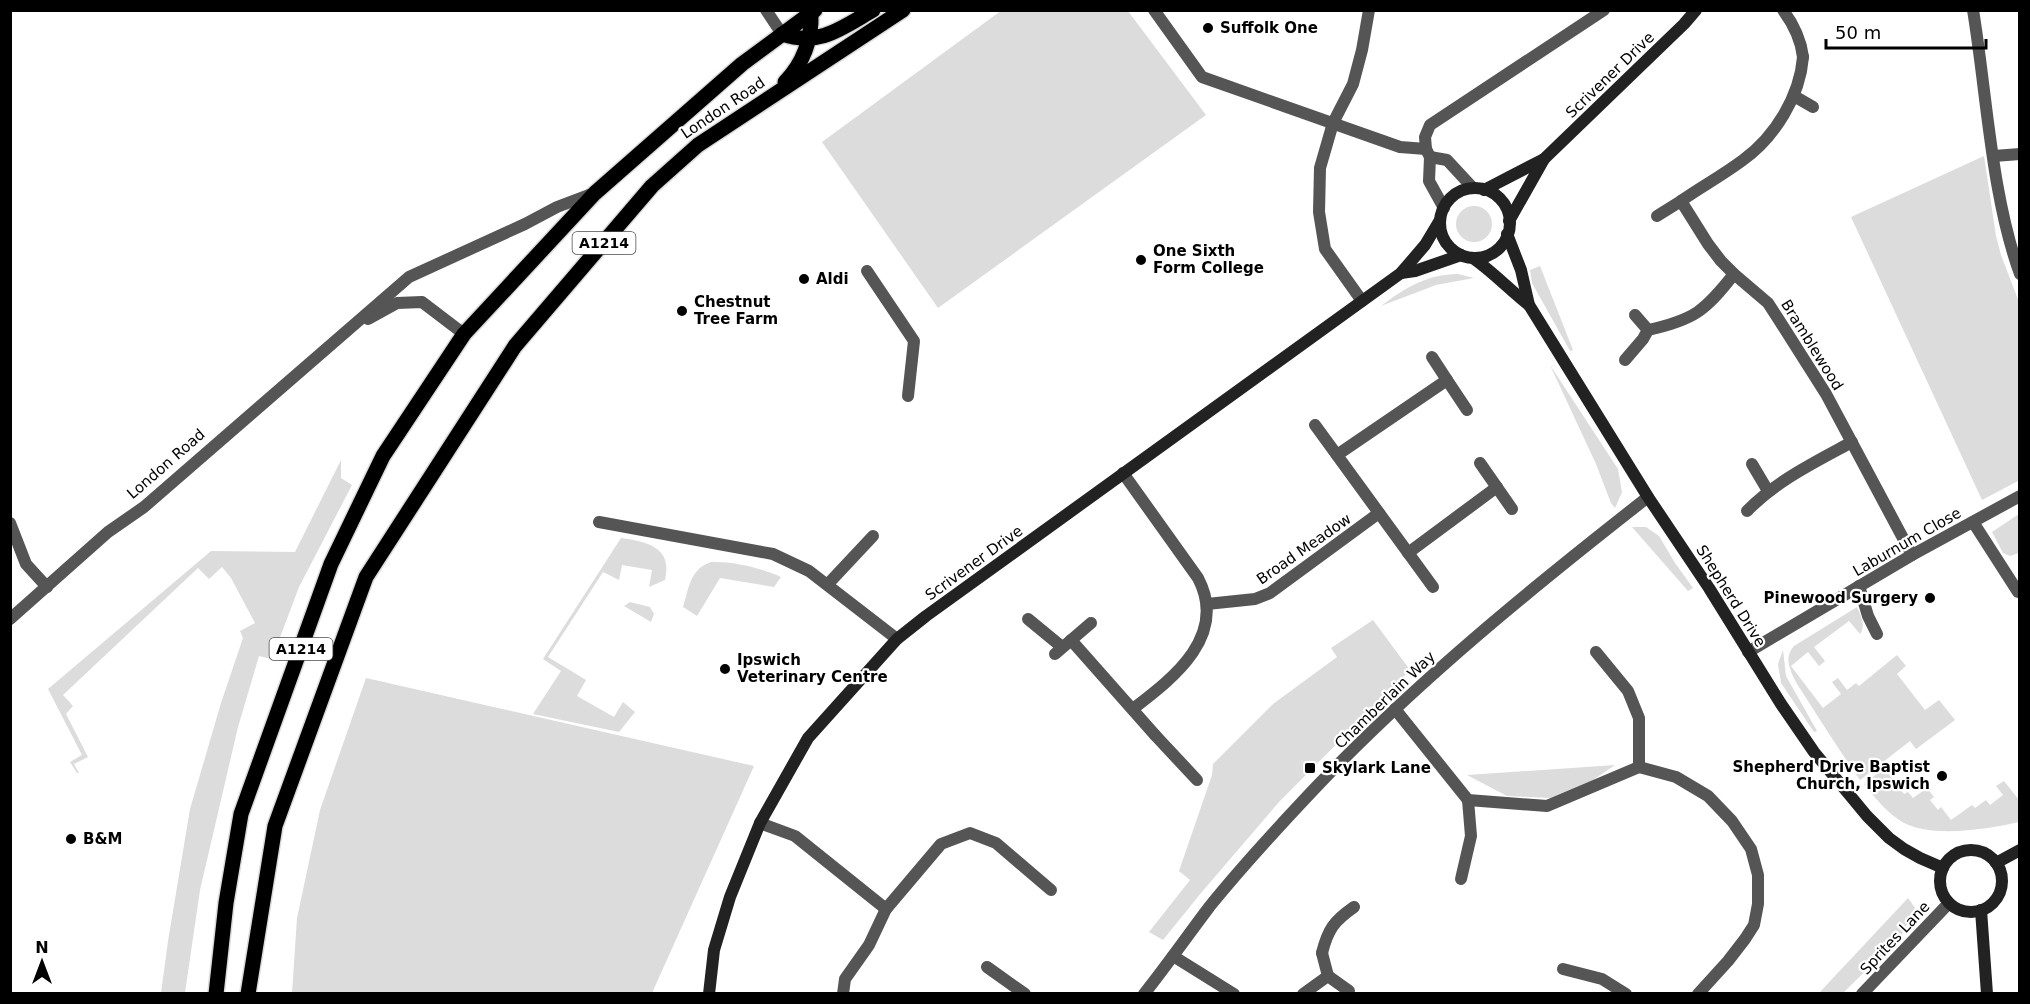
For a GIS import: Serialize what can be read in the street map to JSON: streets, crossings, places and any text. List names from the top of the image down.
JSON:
{
  "streets": {
    "main road": ["London Road", "A1214"],
    "street": [
      "Scrivener Drive",
      "Bramblewood",
      "Laburnum Close",
      "Broad Meadow",
      "Shepherd Drive",
      "Chamberlain Way",
      "Sprites Lane"
    ]
  },
  "crossings": [
    ["Scrivener Drive", "Shepherd Drive"],
    ["London Road", "A1214"],
    ["Bramblewood", "Laburnum Close"],
    ["Laburnum Close", "Shepherd Drive"],
    ["Shepherd Drive", "Chamberlain Way"],
    ["Shepherd Drive", "Sprites Lane"]
  ],
  "places": {
    "other": [
      "Suffolk One",
      "One Sixth Form College",
      "Aldi",
      "Chestnut Tree Farm",
      "Pinewood Surgery",
      "Ipswich Veterinary Centre",
      "Shepherd Drive Baptist Church, Ipswich",
      "B&M"
    ],
    "transit": ["Skylark Lane"]
  },
  "scale_bar": "50 m",
  "north": "top"
}
